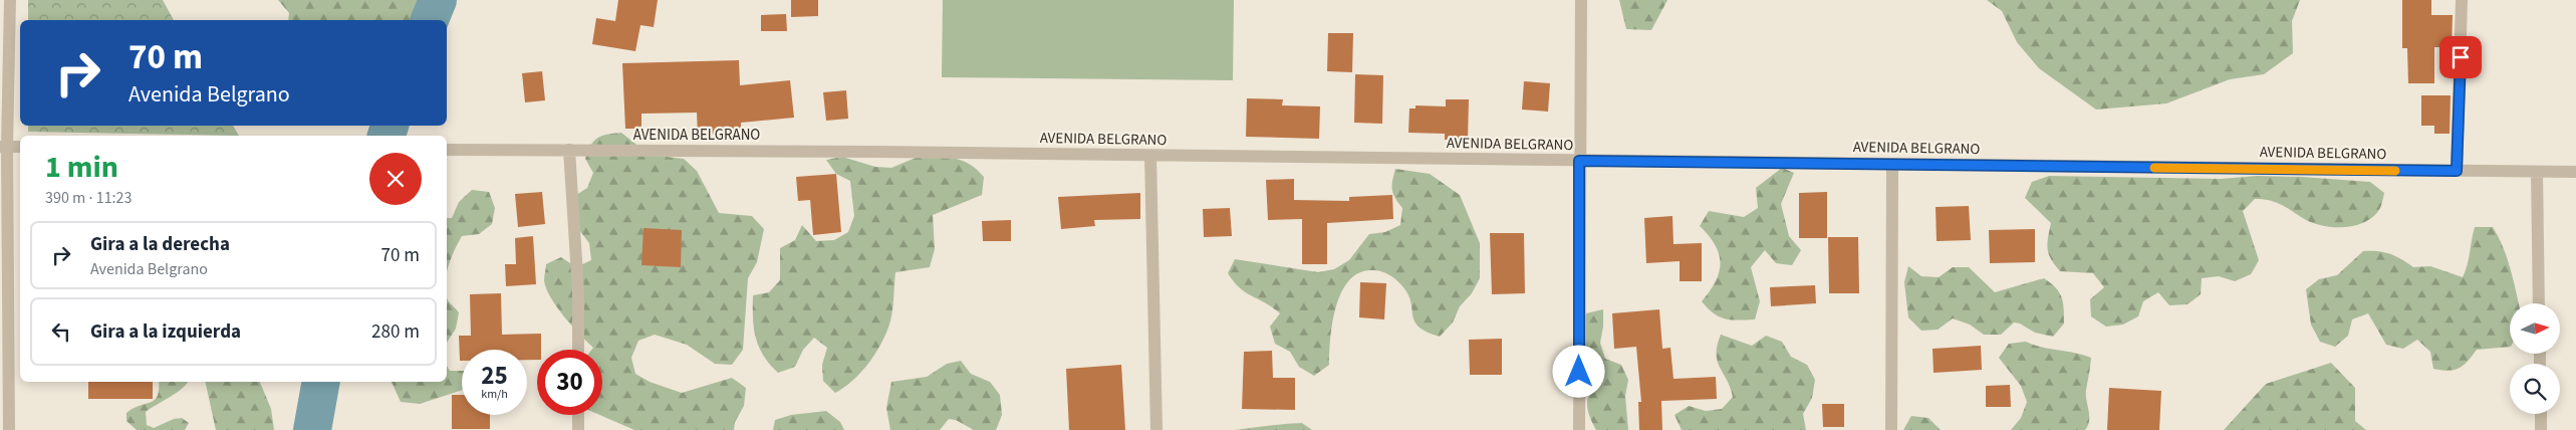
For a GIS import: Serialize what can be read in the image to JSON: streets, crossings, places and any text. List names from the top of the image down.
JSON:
{
  "streets": {
    "street": ["AVENIDA BELGRANO"]
  },
  "north": "right",
  "page": {
    "turn": ["70 m", "Avenida Belgrano"],
    "heading": ["1 min", "390 m · 11:23"],
    "list": [
      {
        "name": "Gira a la derecha",
        "note": "Avenida Belgrano",
        "value": "70 m"
      },
      {
        "name": "Gira a la izquierda",
        "value": "280 m"
      }
    ],
    "speed": "25 km/h",
    "limit": "30"
  }
}
